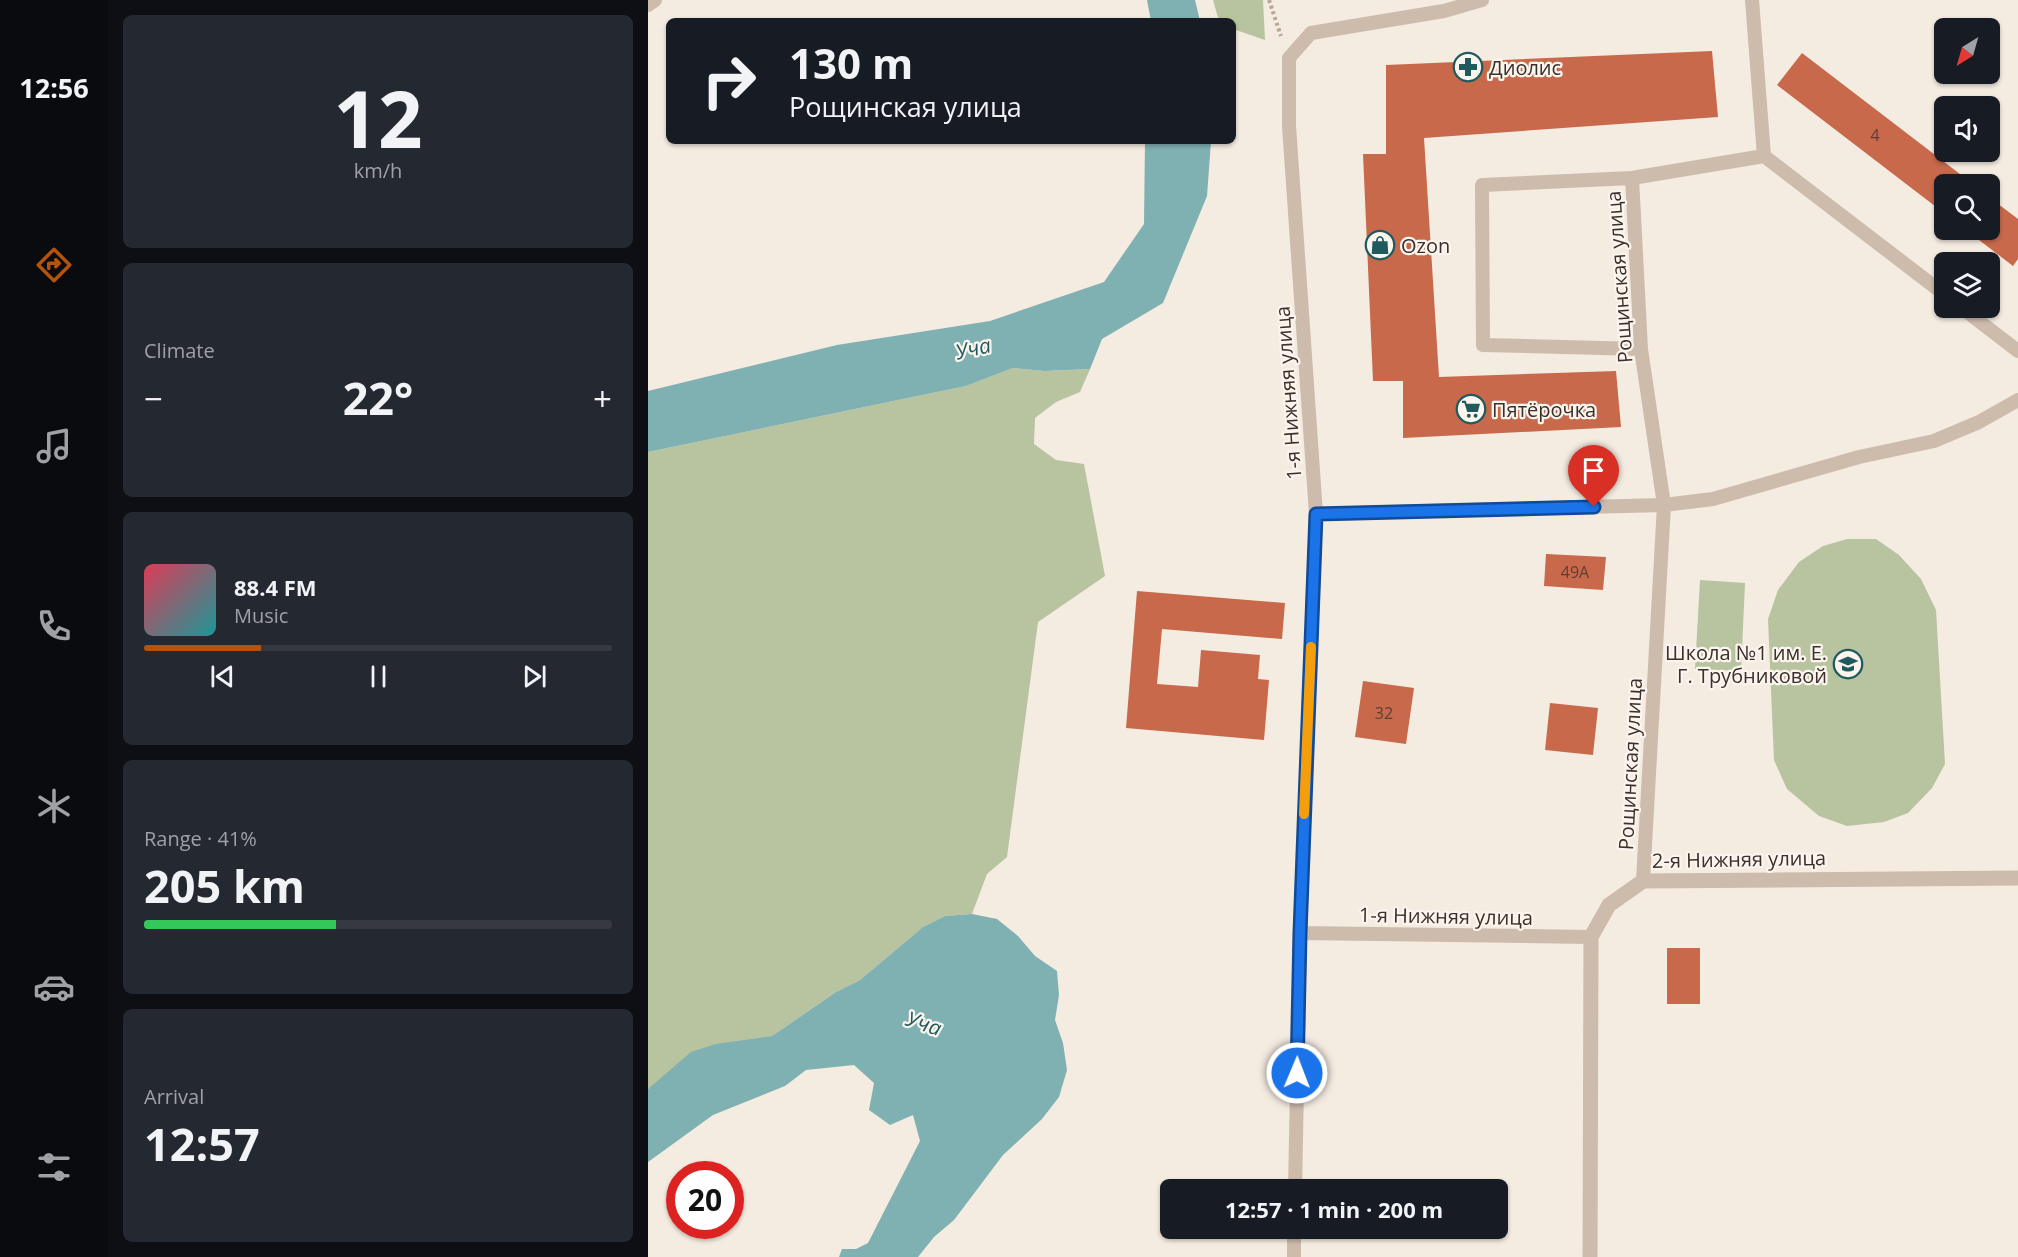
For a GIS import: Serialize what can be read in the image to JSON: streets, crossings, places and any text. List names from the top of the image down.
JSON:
{
  "streets": {
    "street": ["2-я Нижняя улица"],
    "lane": ["Рощинская улица", "1-я Нижняя улица"]
  },
  "crossings": [
    ["Рощинская улица", "2-я Нижняя улица"],
    ["1-я Нижняя улица", "2-я Нижняя улица"]
  ],
  "water": ["Уча"],
  "places": {
    "pharmacy": ["Диолис"],
    "shop": ["Ozon"],
    "supermarket": ["Пятёрочка"],
    "school or university": ["Школа №1 им. Е. Г. Трубниковой"]
  },
  "house_numbers": ["4", "49А", "32"],
  "north": "bottom left",
  "page": {
    "tabs": "12:56",
    "tile": [
      ["12", "km/h"],
      "Climate",
      ["Range · 41%", "205 km"],
      ["Arrival", "12:57"]
    ],
    "turn": ["130 m", "Рощинская улица"],
    "heat": ["−", "22°", "+"],
    "song": ["88.4 FM", "Music"],
    "limit": "20",
    "trip": "12:57 · 1 min · 200 m"
  }
}
